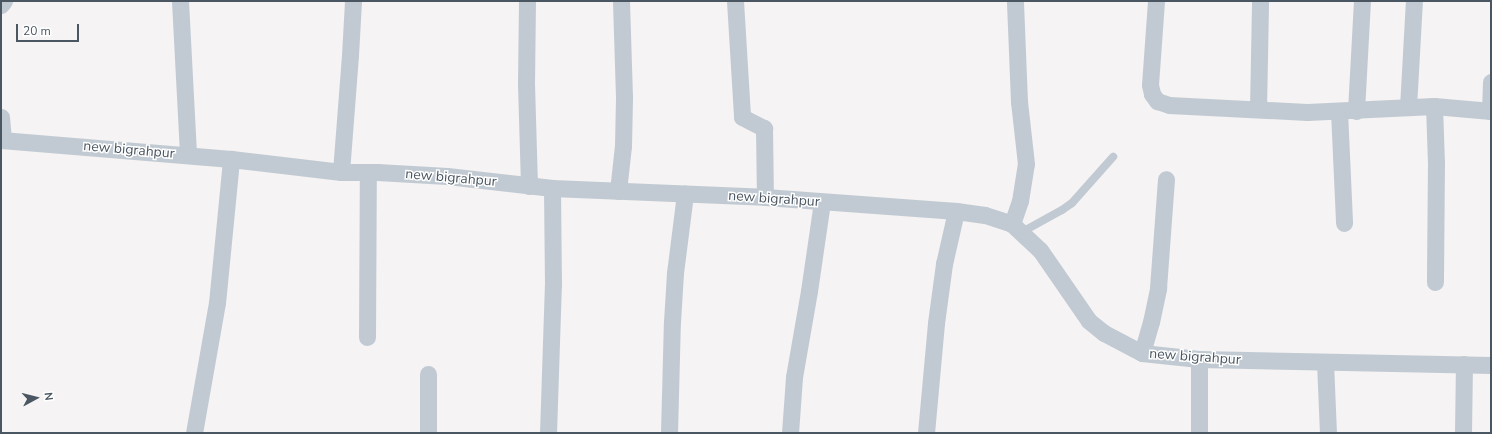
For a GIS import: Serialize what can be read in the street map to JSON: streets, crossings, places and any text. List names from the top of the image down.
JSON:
{
  "streets": {
    "street": ["new bigrahpur"]
  },
  "scale_bar": "20 m",
  "north": "right"
}
